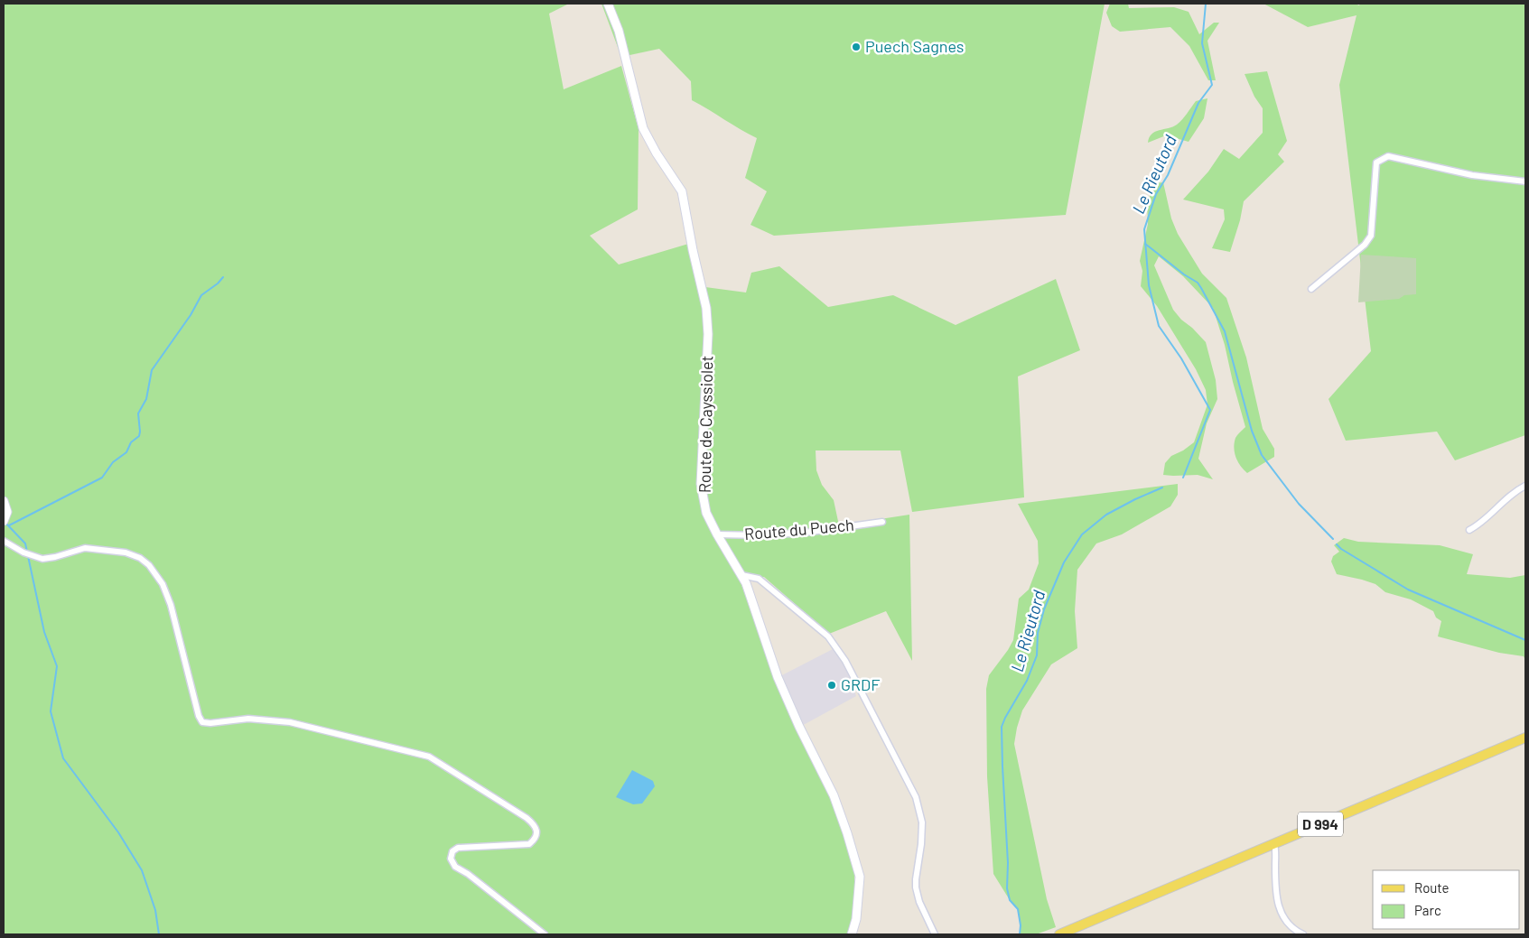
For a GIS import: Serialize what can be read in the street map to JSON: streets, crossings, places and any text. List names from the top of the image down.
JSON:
{
  "streets": {
    "main road": ["D 994"],
    "street": ["Route de Cayssiolet", "Route du Puech"]
  },
  "crossings": [
    ["Route de Cayssiolet", "Route du Puech"]
  ],
  "water": ["Le Rieutord"],
  "places": ["Puech Sagnes", "GRDF"],
  "legend": ["Route", "Parc"]
}
